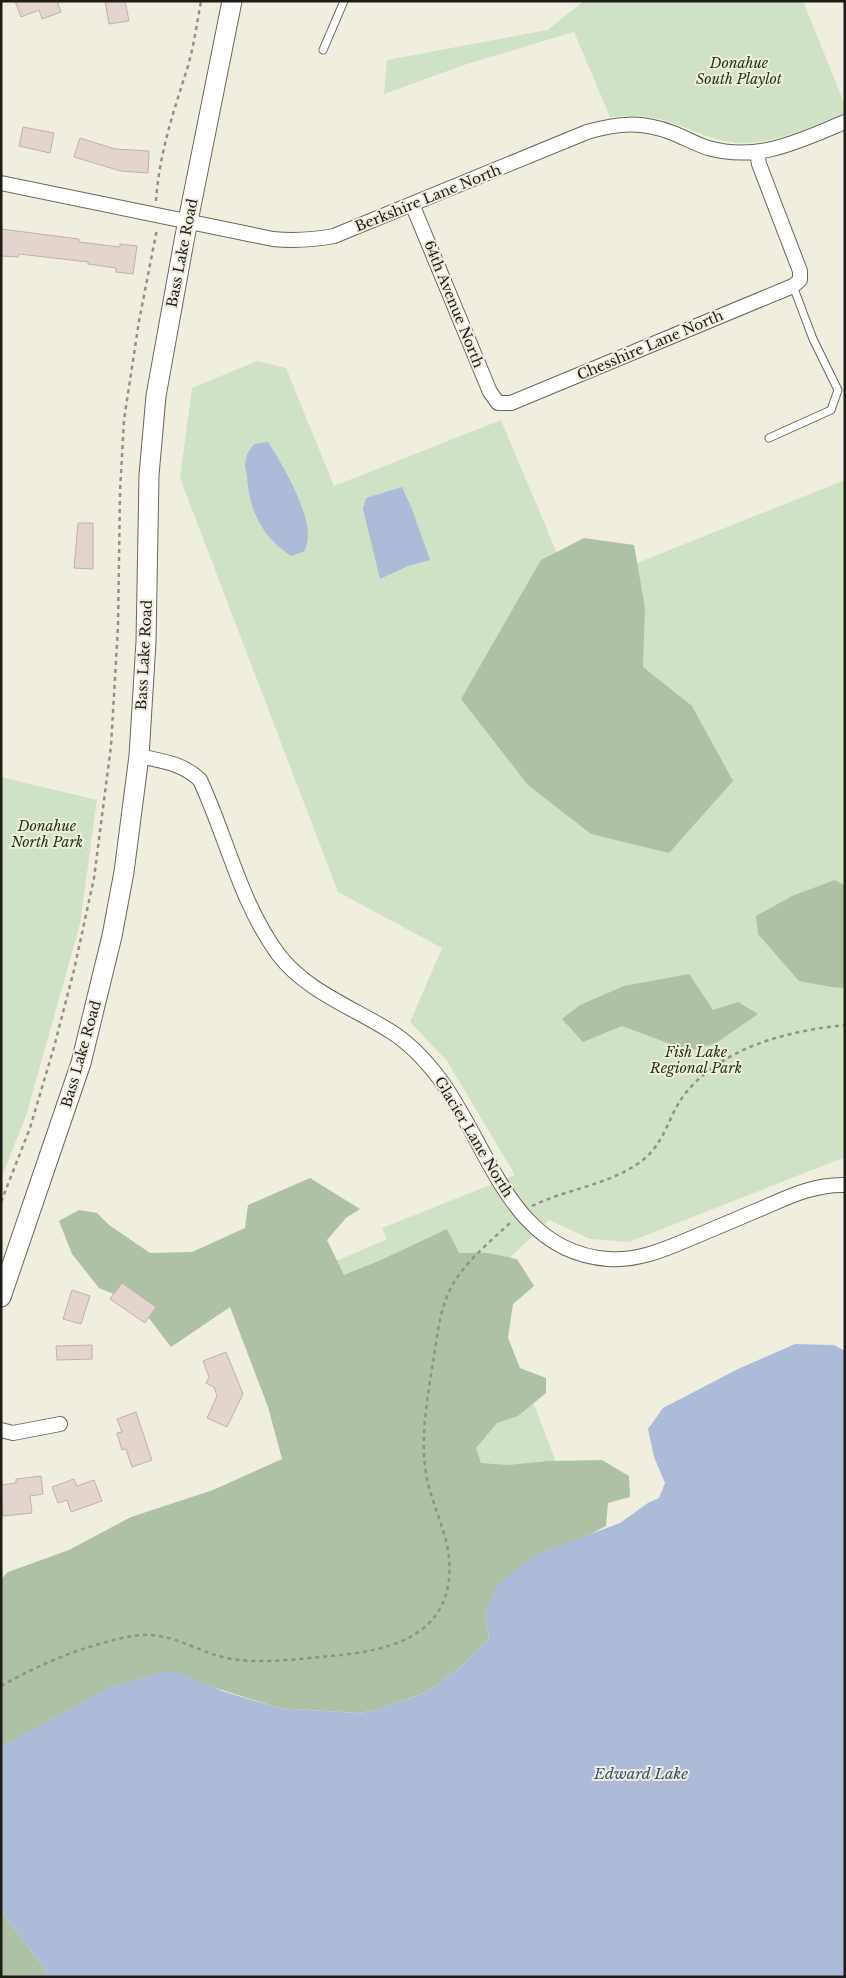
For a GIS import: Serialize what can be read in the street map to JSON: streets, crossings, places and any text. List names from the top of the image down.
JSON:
{
  "streets": {
    "main road": ["Bass Lake Road"],
    "street": [
      "Berkshire Lane North",
      "64th Avenue North",
      "Chesshire Lane North",
      "Glacier Lane North"
    ]
  },
  "crossings": [
    ["Berkshire Lane North", "Bass Lake Road"],
    ["Berkshire Lane North", "64th Avenue North"],
    ["Bass Lake Road", "Glacier Lane North"],
    ["64th Avenue North", "Chesshire Lane North"]
  ],
  "water": ["Edward Lake"],
  "parks": ["Donahue South Playlot", "Donahue North Park", "Fish Lake Regional Park"]
}
